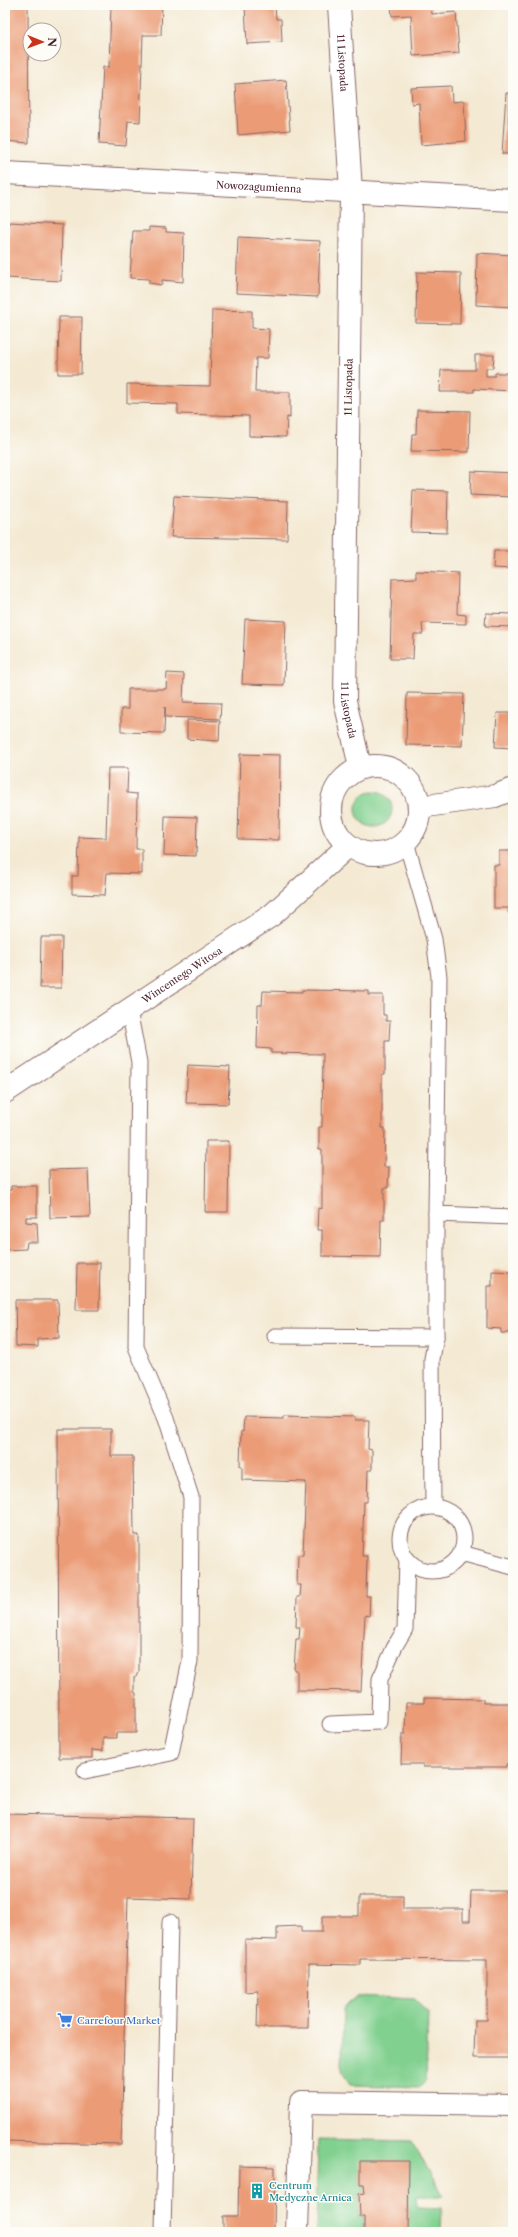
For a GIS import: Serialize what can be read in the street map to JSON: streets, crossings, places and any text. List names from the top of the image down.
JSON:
{
  "streets": {
    "street": ["11 Listopada", "Nowozagumienna", "Wincentego Witosa"]
  },
  "crossings": [
    ["11 Listopada", "Nowozagumienna"],
    ["11 Listopada", "Wincentego Witosa"]
  ],
  "places": {
    "supermarket": ["Carrefour Market"],
    "building": ["Centrum Medyczne Arnica"]
  },
  "north": "right"
}
